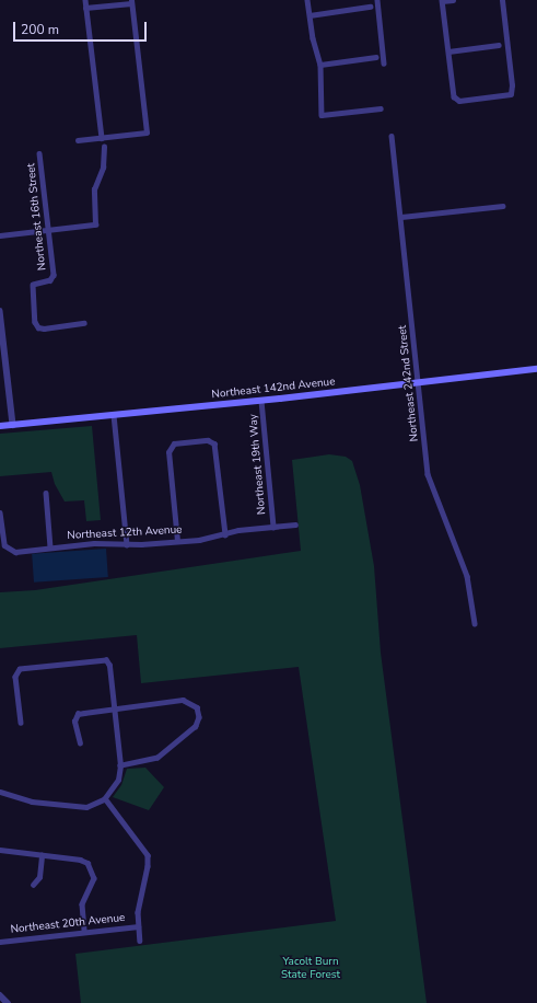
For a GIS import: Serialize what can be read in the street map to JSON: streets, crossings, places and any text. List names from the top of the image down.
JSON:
{
  "streets": {
    "main road": ["Northeast 142nd Avenue"],
    "street": [
      "Northeast 16th Street",
      "Northeast 242nd Street",
      "Northeast 19th Way",
      "Northeast 12th Avenue",
      "Northeast 20th Avenue"
    ]
  },
  "crossings": [
    ["Northeast 242nd Street", "Northeast 142nd Avenue"],
    ["Northeast 142nd Avenue", "Northeast 19th Way"],
    ["Northeast 19th Way", "Northeast 12th Avenue"]
  ],
  "parks": ["Yacolt Burn State Forest"],
  "scale_bar": "200 m"
}
